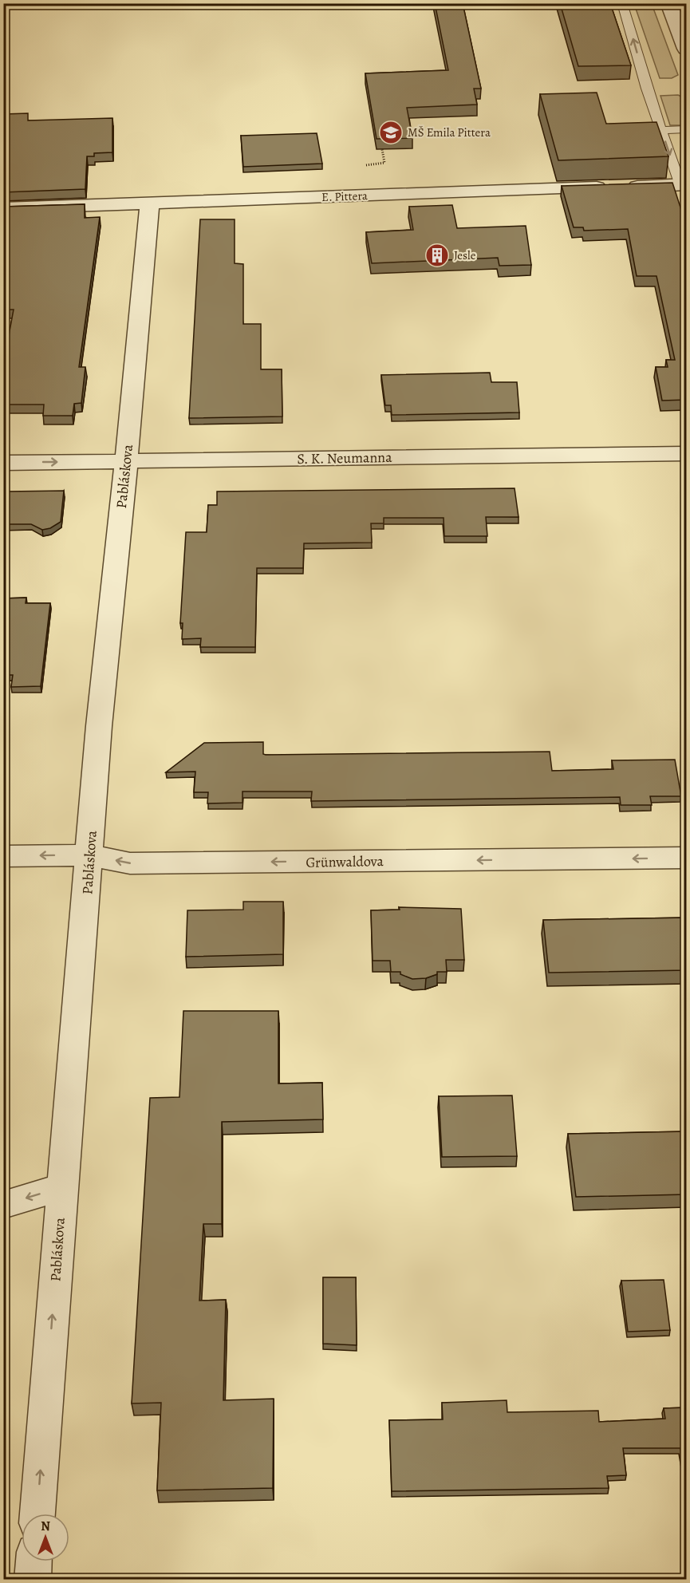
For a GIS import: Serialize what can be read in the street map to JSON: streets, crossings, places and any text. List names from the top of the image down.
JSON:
{
  "streets": {
    "street": [
      "E. Pittera",
      "S. K. Neumanna",
      "Pabláskova",
      "Grünwaldova"
    ]
  },
  "crossings": [
    ["E. Pittera", "Pabláskova"],
    ["S. K. Neumanna", "Pabláskova"],
    ["Pabláskova", "Grünwaldova"]
  ],
  "one_way": ["Grünwaldova"],
  "places": {
    "school or university": ["MŠ Emila Pittera"],
    "building": ["Jesle"]
  },
  "north": "top"
}
